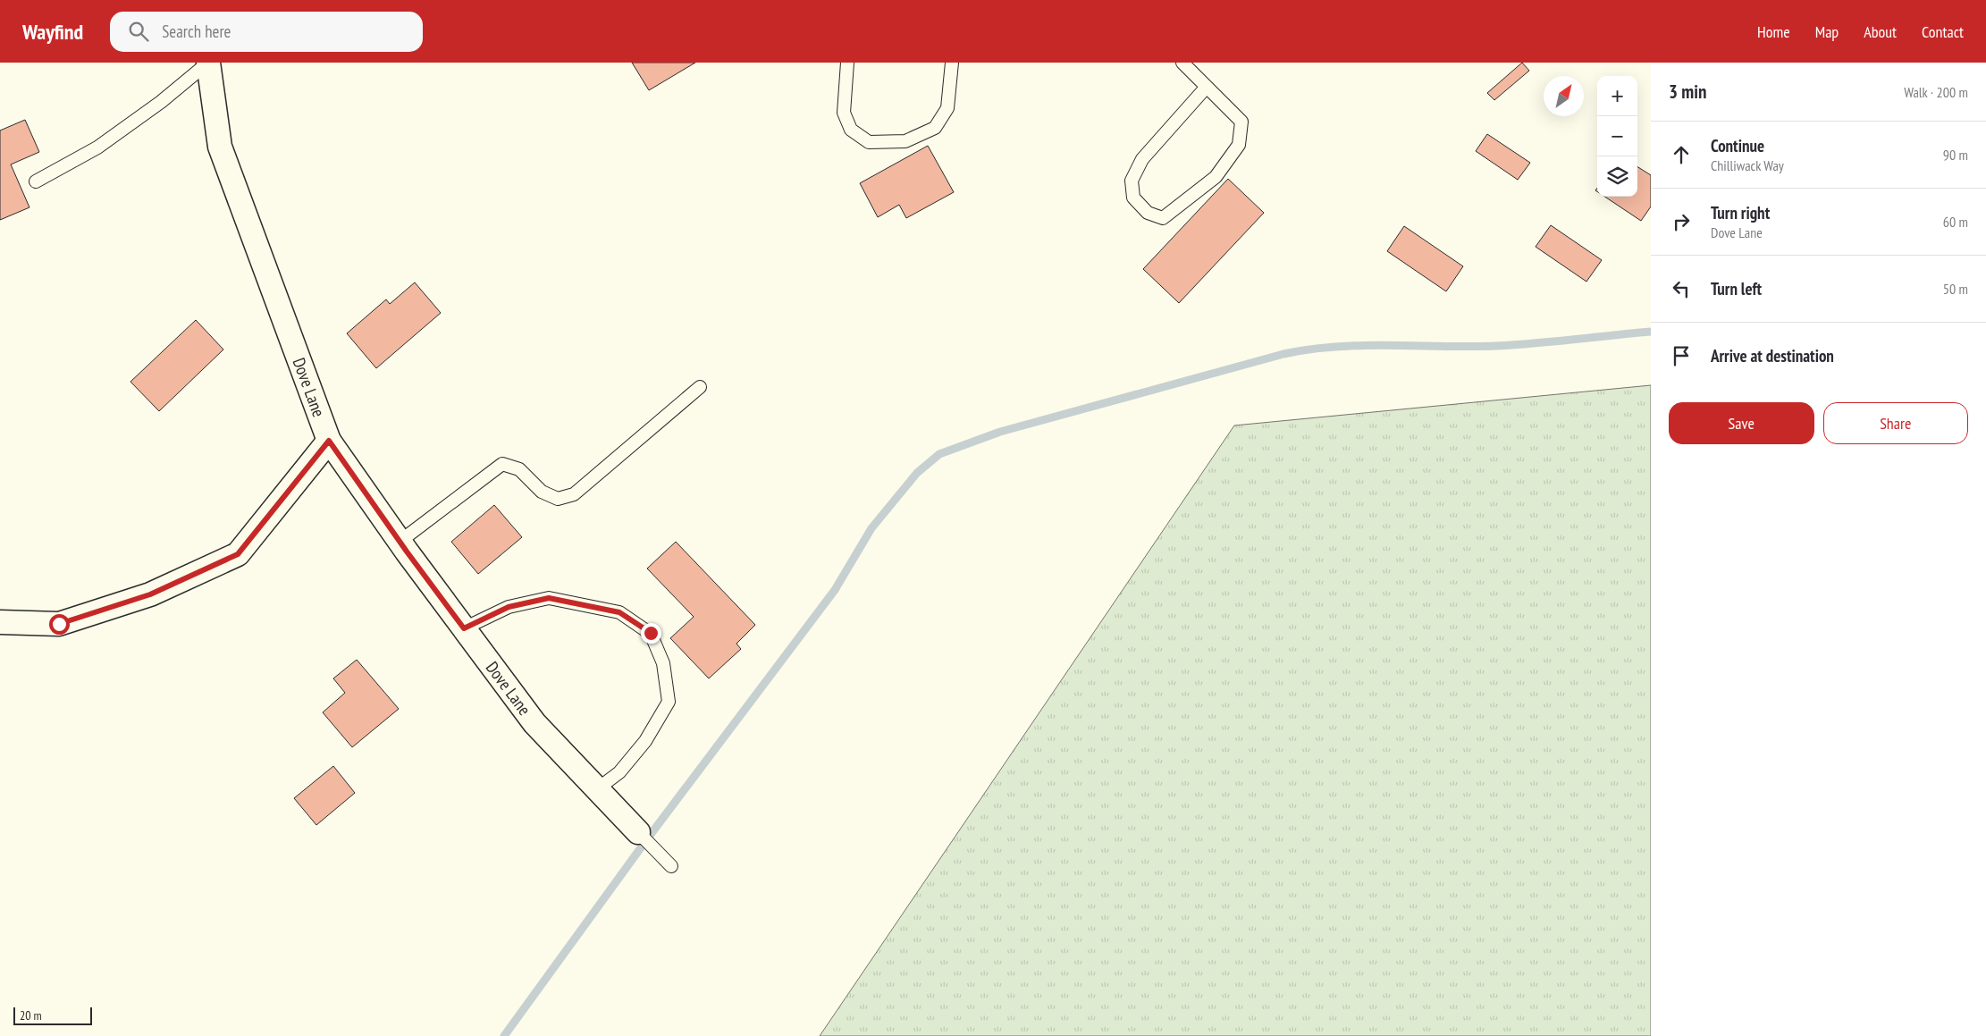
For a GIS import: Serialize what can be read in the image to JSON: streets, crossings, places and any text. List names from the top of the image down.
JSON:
{
  "streets": {
    "street": ["Dove Lane"]
  },
  "scale_bar": "20 m",
  "north": "top right",
  "page": {
    "header": "Wayfind",
    "search": "Search here",
    "nav": [
      "Home",
      "Map",
      "About",
      "Contact"
    ],
    "heading": ["3 min", "Walk · 200 m"],
    "map_buttons": ["+", "−"],
    "list": [
      ["Continue", "Chilliwack Way", "90 m"],
      ["Turn right", "Dove Lane", "60 m"],
      ["Turn left", "50 m"],
      "Arrive at destination"
    ],
    "buttons": ["Save", "Share"],
    "scale": "20 m"
  }
}
